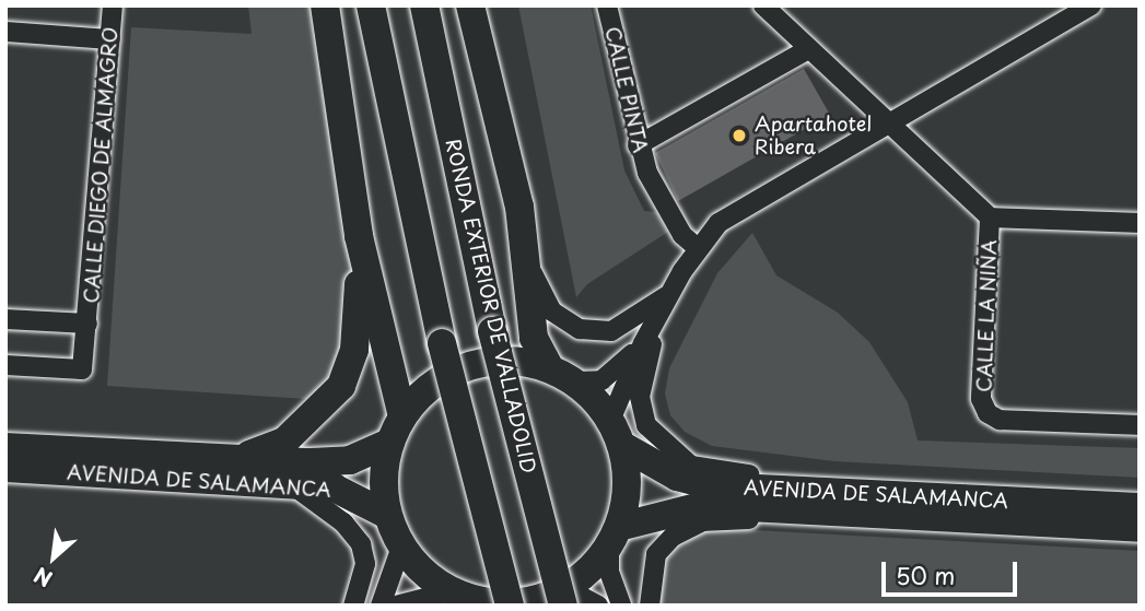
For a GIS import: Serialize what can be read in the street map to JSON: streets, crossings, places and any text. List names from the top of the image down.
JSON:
{
  "streets": {
    "highway": ["RONDA EXTERIOR DE VALLADOLID", "AVENIDA DE SALAMANCA"],
    "street": ["CALLE PINTA", "CALLE DIEGO DE ALMAGRO", "CALLE LA NIÑA"]
  },
  "crossings": [
    ["RONDA EXTERIOR DE VALLADOLID", "AVENIDA DE SALAMANCA"]
  ],
  "places": ["Apartahotel Ribera"],
  "scale_bar": "50 m",
  "north": "bottom left"
}
